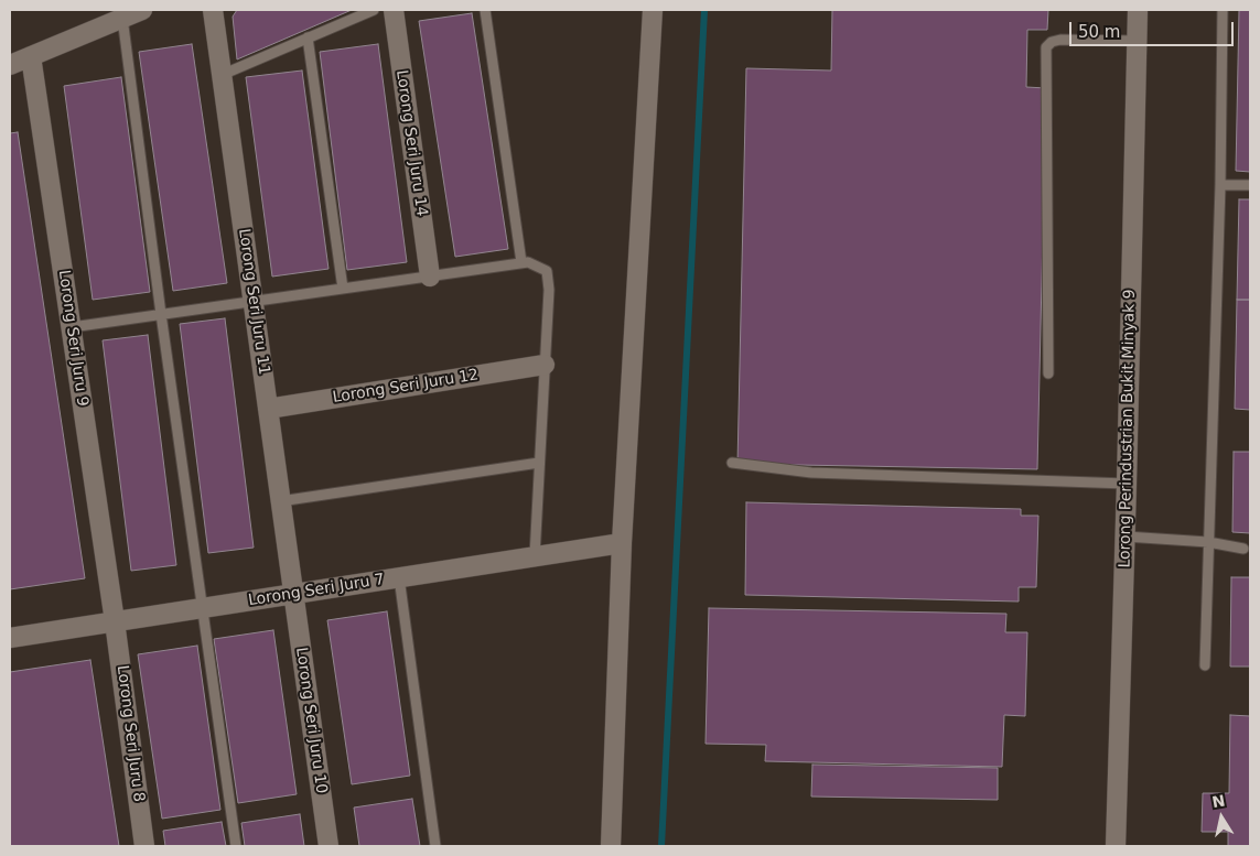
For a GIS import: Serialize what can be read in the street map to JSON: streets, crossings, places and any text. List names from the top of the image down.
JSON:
{
  "streets": {
    "street": [
      "Lorong Seri Juru 14",
      "Lorong Seri Juru 11",
      "Lorong Seri Juru 9",
      "Lorong Seri Juru 12",
      "Lorong Perindustrian Bukit Minyak 9",
      "Lorong Seri Juru 7",
      "Lorong Seri Juru 10",
      "Lorong Seri Juru 8"
    ]
  },
  "crossings": [
    ["Lorong Seri Juru 11", "Lorong Seri Juru 12"],
    ["Lorong Seri Juru 11", "Lorong Seri Juru 7"],
    ["Lorong Seri Juru 11", "Lorong Seri Juru 10"],
    ["Lorong Seri Juru 9", "Lorong Seri Juru 7"],
    ["Lorong Seri Juru 9", "Lorong Seri Juru 8"],
    ["Lorong Seri Juru 7", "Lorong Seri Juru 10"],
    ["Lorong Seri Juru 7", "Lorong Seri Juru 8"]
  ],
  "scale_bar": "50 m",
  "north": "top"
}
